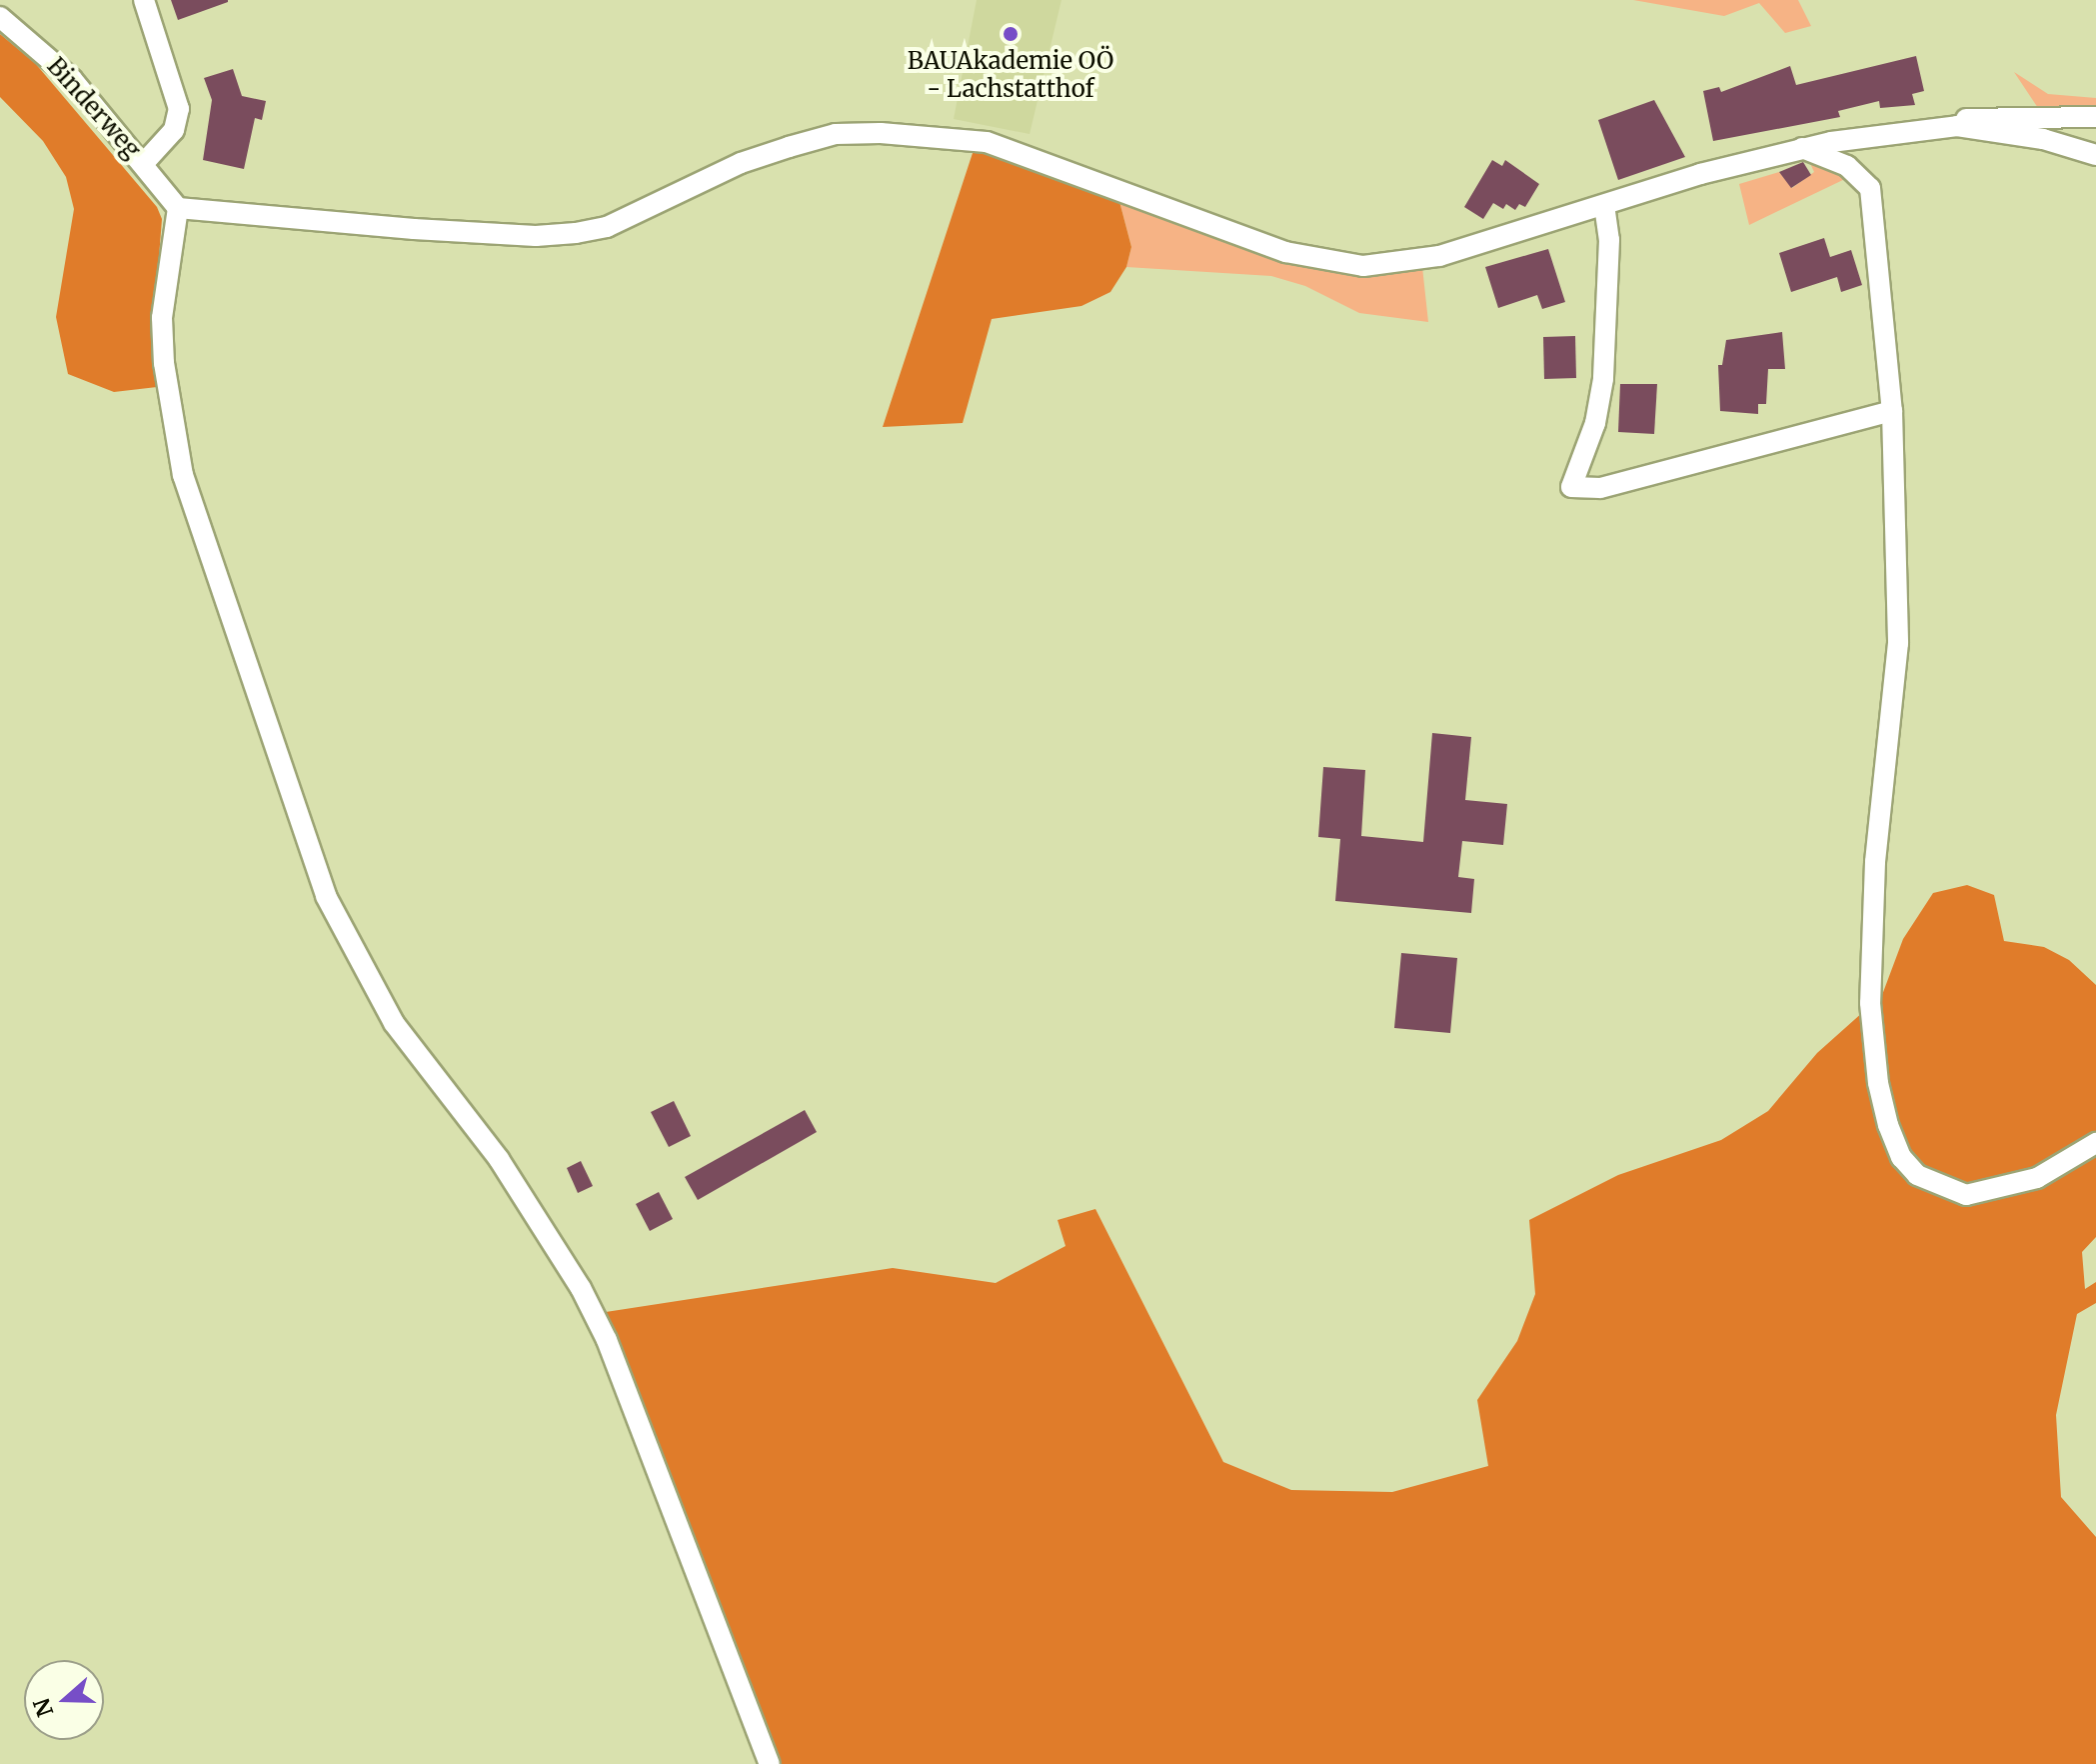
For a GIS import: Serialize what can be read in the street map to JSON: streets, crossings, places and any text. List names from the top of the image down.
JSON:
{
  "streets": {
    "street": ["Binderweg"]
  },
  "places": ["BAUAkademie OÖ - Lachstatthof"],
  "north": "left"
}
